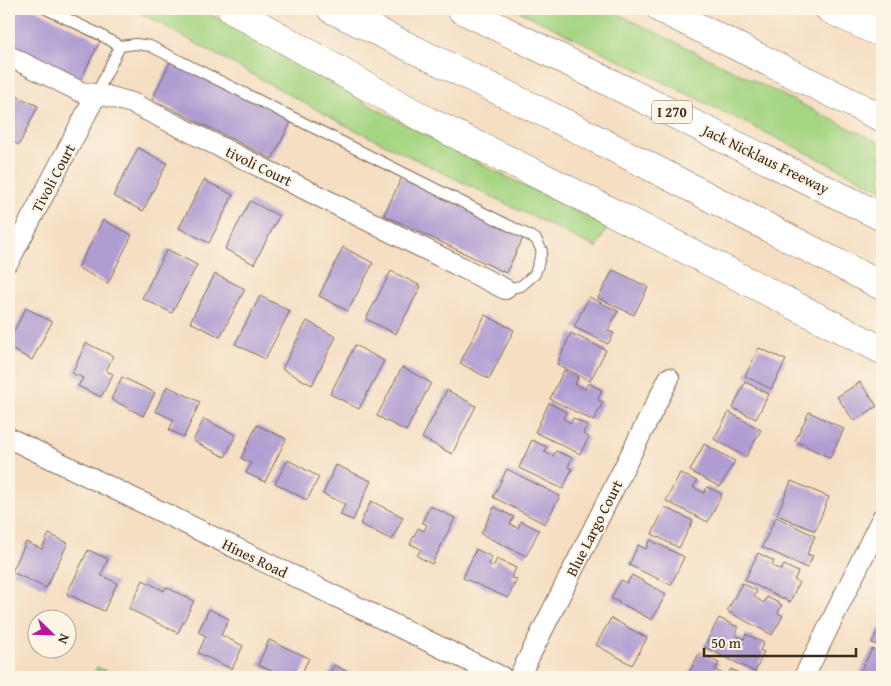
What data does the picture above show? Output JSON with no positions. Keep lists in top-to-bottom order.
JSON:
{
  "streets": {
    "highway": ["I 270", "Jack Nicklaus Freeway"],
    "street": [
      "tivoli Court",
      "Tivoli Court",
      "Blue Largo Court",
      "Hines Road"
    ]
  },
  "crossings": [
    ["tivoli Court", "Tivoli Court"]
  ],
  "scale_bar": "50 m",
  "north": "bottom right"
}
